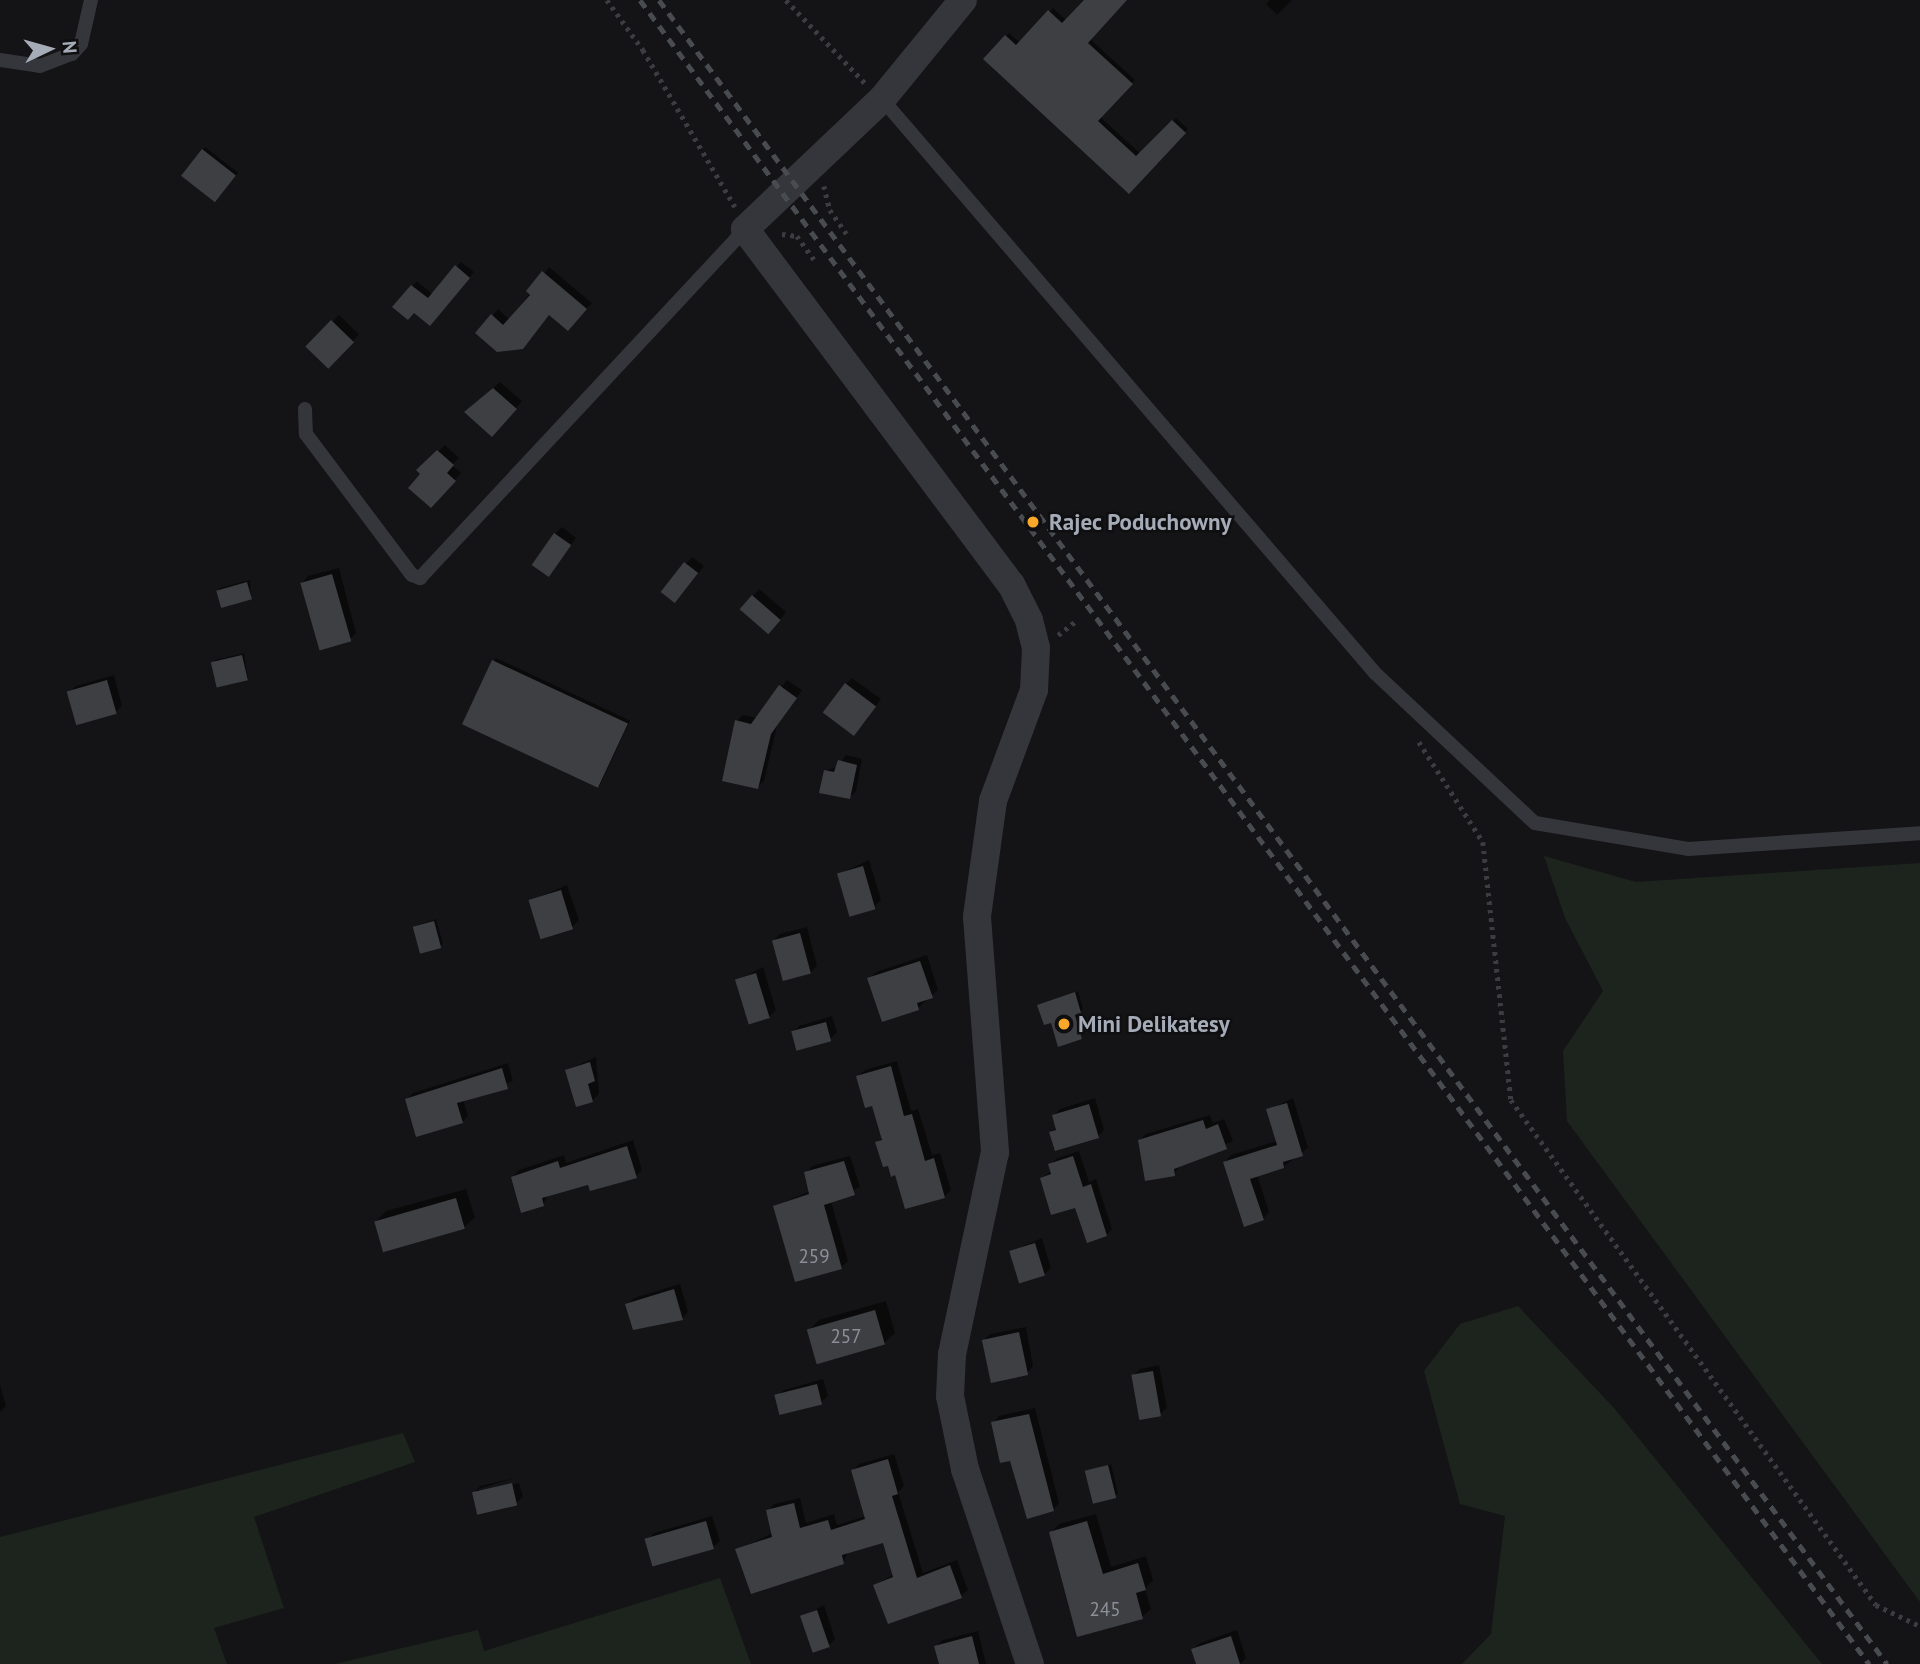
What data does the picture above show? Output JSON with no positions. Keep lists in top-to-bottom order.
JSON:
{
  "places": ["Rajec Poduchowny", "Mini Delikatesy"],
  "house_numbers": ["259", "257", "245"],
  "north": "right"
}
